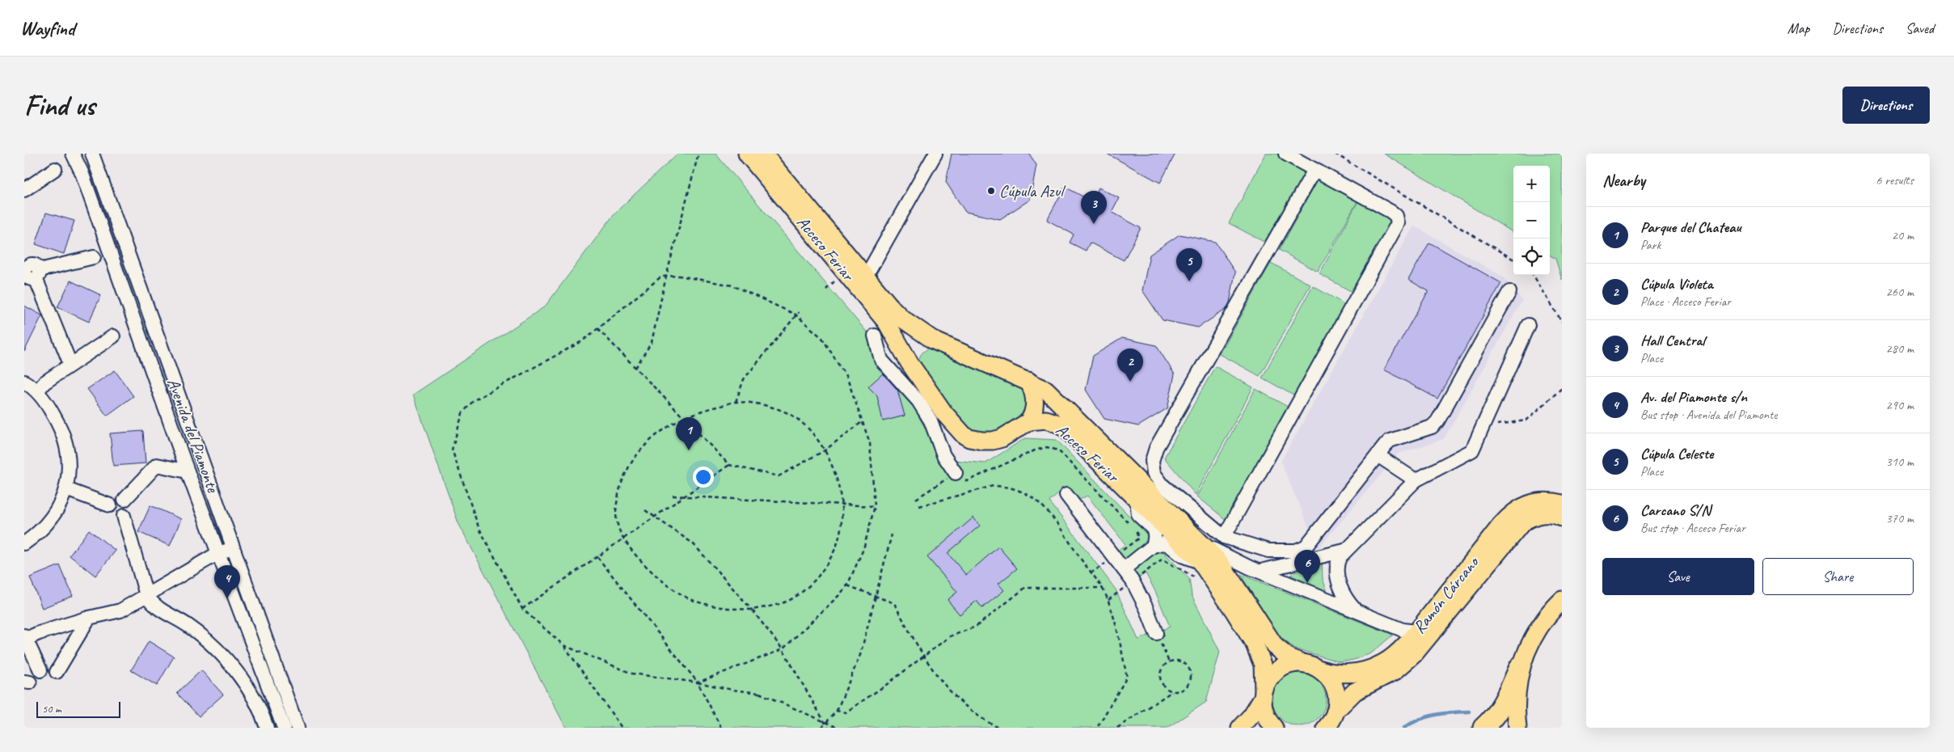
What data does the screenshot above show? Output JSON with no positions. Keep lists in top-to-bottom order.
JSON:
{
  "streets": {
    "main road": ["Acceso Feriar", "Ramón Cárcano"],
    "street": ["Avenida del Piamonte"]
  },
  "crossings": [
    ["Acceso Feriar", "Ramón Cárcano"]
  ],
  "places": ["Cúpula Azul"],
  "scale_bar": "50 m",
  "page": {
    "header": "Wayfind",
    "nav": ["Map", "Directions", "Saved"],
    "buttons": [
      "Directions",
      ["Save", "Share"]
    ],
    "title": "Find us",
    "heading": ["Nearby", "6 results"],
    "map_buttons": ["+", "−"],
    "pins": [
      "3",
      "5",
      "2",
      "1",
      "6",
      "4"
    ],
    "list": [
      {
        "mark": "1",
        "name": "Parque del Chateau",
        "note": "Park",
        "value": "20 m"
      },
      {
        "mark": "2",
        "name": "Cúpula Violeta",
        "note": "Place · Acceso Feriar",
        "value": "260 m"
      },
      {
        "mark": "3",
        "name": "Hall Central",
        "note": "Place",
        "value": "280 m"
      },
      {
        "mark": "4",
        "name": "Av. del Piamonte s/n",
        "note": "Bus stop · Avenida del Piamonte",
        "value": "290 m"
      },
      {
        "mark": "5",
        "name": "Cúpula Celeste",
        "note": "Place",
        "value": "310 m"
      },
      {
        "mark": "6",
        "name": "Carcano S/N",
        "note": "Bus stop · Acceso Feriar",
        "value": "370 m"
      }
    ],
    "scale": "50 m"
  }
}
